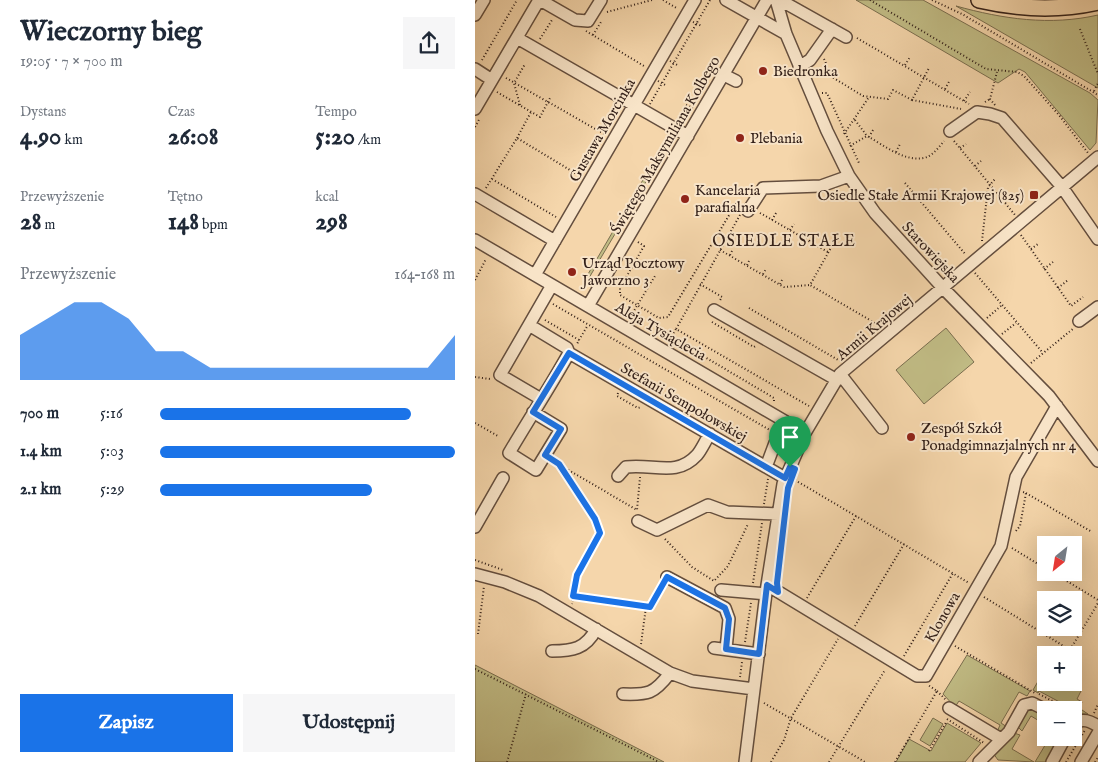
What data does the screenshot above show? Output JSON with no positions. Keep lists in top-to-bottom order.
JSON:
{
  "streets": {
    "street": [
      "Gustawa Morcinka",
      "Świętego Maksymiliana Kolbego",
      "Starowiejska",
      "Armii Krajowej",
      "Aleja Tysiąclecia",
      "Stefanii Sempołowskiej",
      "Klonowa"
    ]
  },
  "crossings": [
    ["Gustawa Morcinka", "Aleja Tysiąclecia"],
    ["Świętego Maksymiliana Kolbego", "Starowiejska"],
    ["Świętego Maksymiliana Kolbego", "Aleja Tysiąclecia"],
    ["Starowiejska", "Armii Krajowej"],
    ["Starowiejska", "Klonowa"],
    ["Armii Krajowej", "Aleja Tysiąclecia"],
    ["Armii Krajowej", "Stefanii Sempołowskiej"],
    ["Armii Krajowej", "Klonowa"]
  ],
  "districts": ["OSIEDLE STAŁE"],
  "places": {
    "other": [
      "Biedronka",
      "Plebania",
      "Kancelaria parafialna",
      "Urząd Pocztowy Jaworzno 3",
      "Zespół Szkół Ponadgimnazjalnych nr 4"
    ],
    "transit": ["Osiedle Stałe Armii Krajowej (825)"]
  },
  "north": "bottom left",
  "page": {
    "heading": ["Wieczorny bieg", "19:05 · 7 × 700 m"],
    "stats": [
      ["Dystans", "4.90 km"],
      ["Czas", "26:08"],
      ["Tempo", "5:20 /km"],
      ["Przewyższenie", "28 m"],
      ["Tętno", "148 bpm"],
      ["kcal", "298"]
    ],
    "chart": ["Przewyższenie", "164–168 m"],
    "list": [
      {
        "name": "700 m",
        "note": "5:16"
      },
      {
        "name": "1.4 km",
        "note": "5:03"
      },
      {
        "name": "2.1 km",
        "note": "5:29"
      }
    ],
    "map_buttons": ["+", "−"],
    "buttons": ["Zapisz", "Udostępnij"]
  }
}
